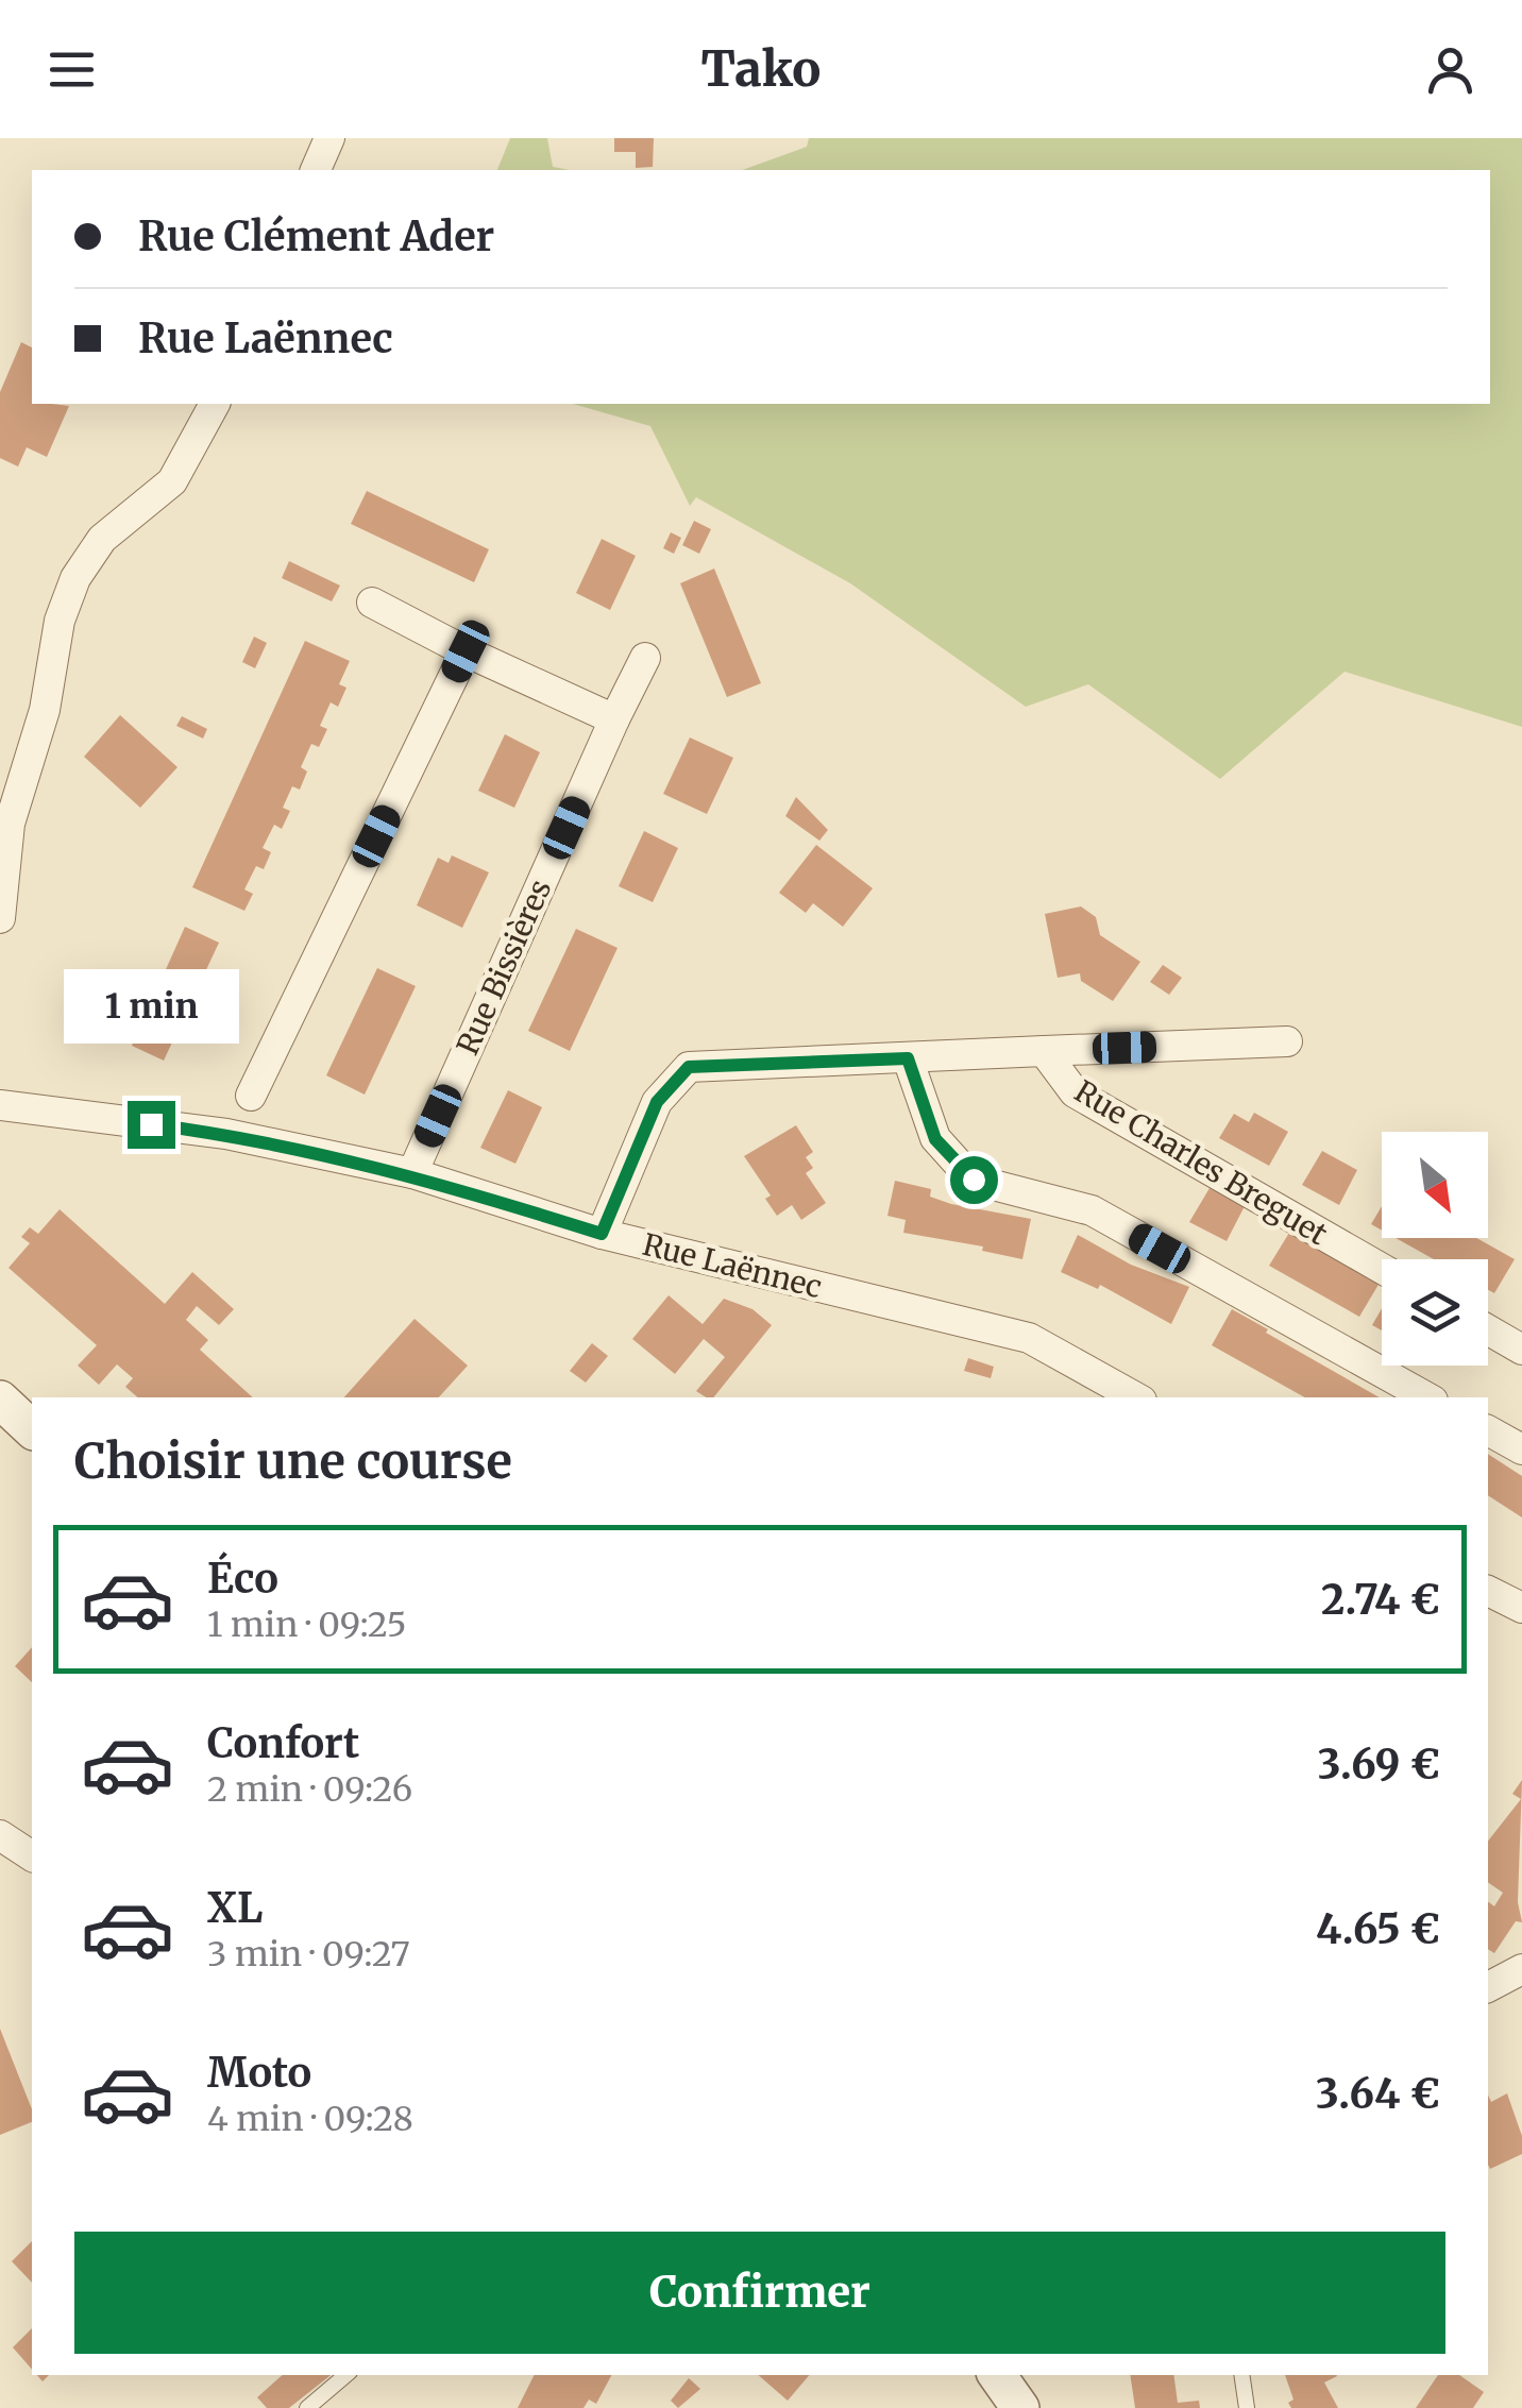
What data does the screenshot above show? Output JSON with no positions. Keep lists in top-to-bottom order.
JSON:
{
  "streets": {
    "street": ["Rue Bissières", "Rue Charles Breguet", "Rue Laënnec"]
  },
  "crossings": [
    ["Rue Bissières", "Rue Laënnec"]
  ],
  "north": "bottom right",
  "page": {
    "header": "Tako",
    "banner": ["Rue Clément Ader", "Rue Laënnec"],
    "bubble": "1 min",
    "heading": "Choisir une course",
    "list": [
      {
        "name": "Éco",
        "note": "1 min · 09:25",
        "value": "2.74 €"
      },
      {
        "name": "Confort",
        "note": "2 min · 09:26",
        "value": "3.69 €"
      },
      {
        "name": "XL",
        "note": "3 min · 09:27",
        "value": "4.65 €"
      },
      {
        "name": "Moto",
        "note": "4 min · 09:28",
        "value": "3.64 €"
      }
    ],
    "buttons": "Confirmer"
  }
}
